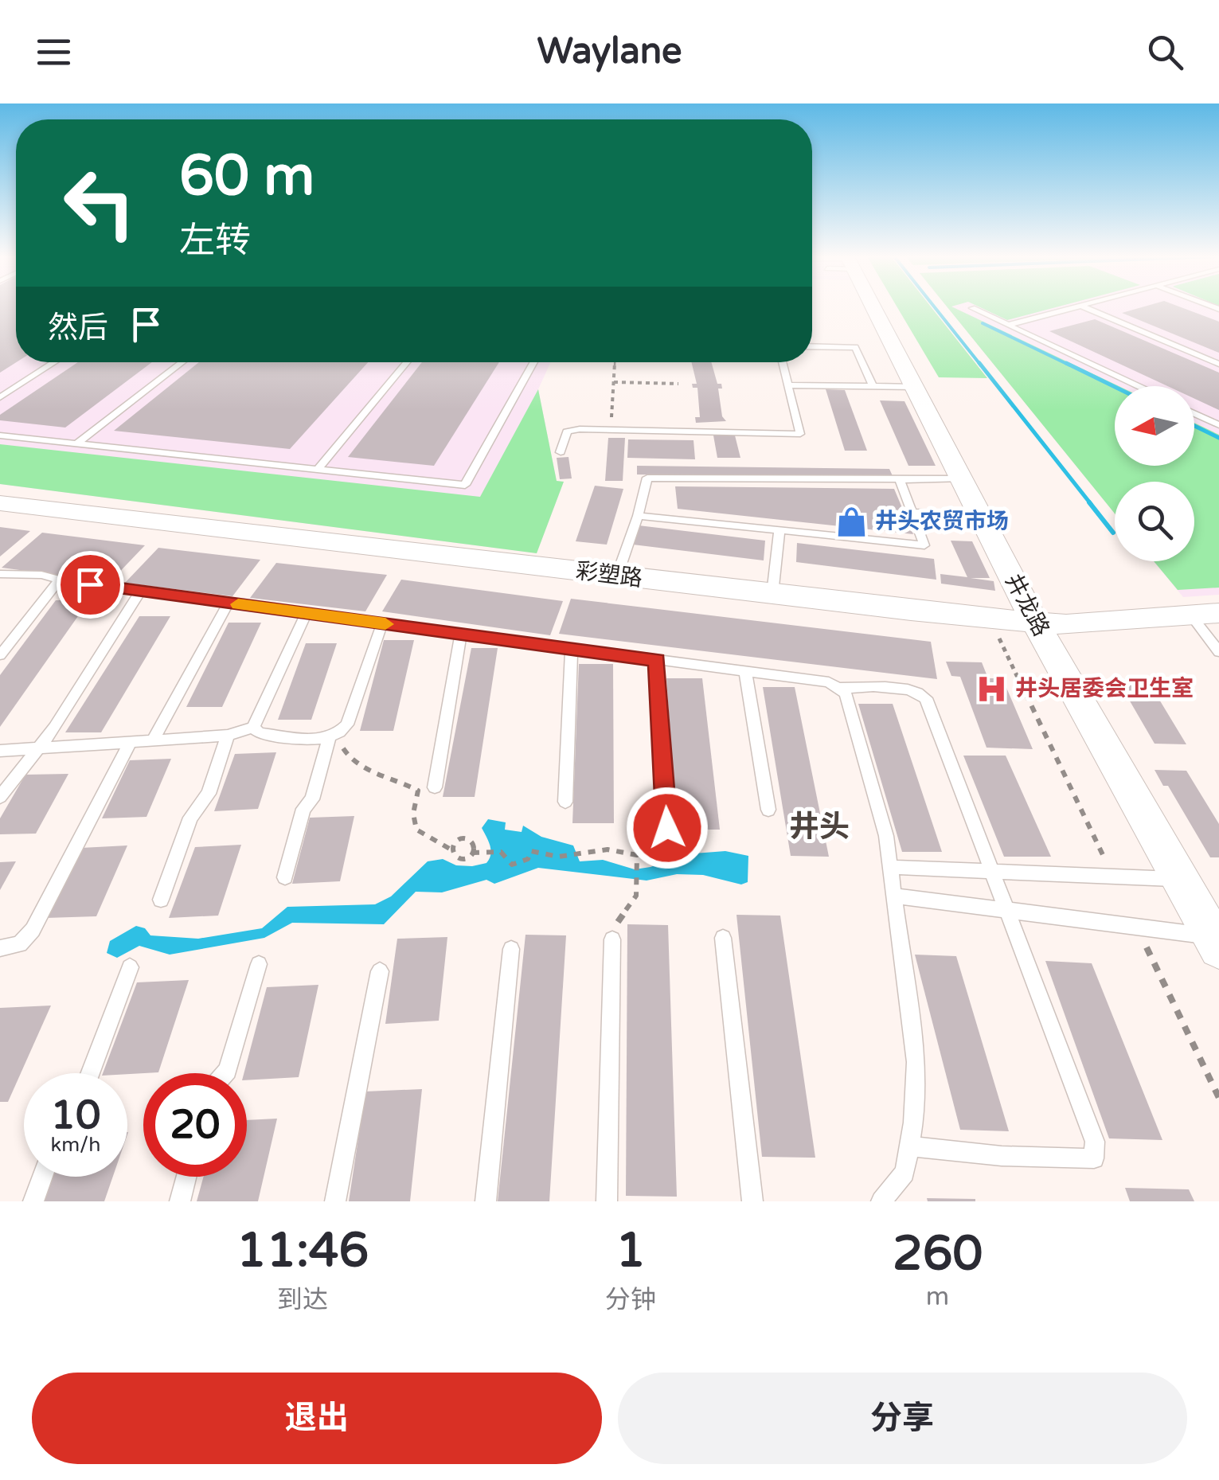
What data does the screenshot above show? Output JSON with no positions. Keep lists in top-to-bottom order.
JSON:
{
  "streets": {
    "street": ["彩塑路", "井龙路"]
  },
  "crossings": [
    ["彩塑路", "井龙路"]
  ],
  "districts": ["井头"],
  "places": {
    "shop": ["井头农贸市场"],
    "hospital": ["井头居委会卫生室"]
  },
  "north": "left",
  "page": {
    "header": "Waylane",
    "turn": ["60 m", "左转"],
    "then": "然后",
    "speed": "10 km/h",
    "limit": "20",
    "eta": [
      "11:46",
      "到达",
      "1",
      "分钟",
      "260",
      "m"
    ],
    "buttons": ["退出", "分享"]
  }
}
